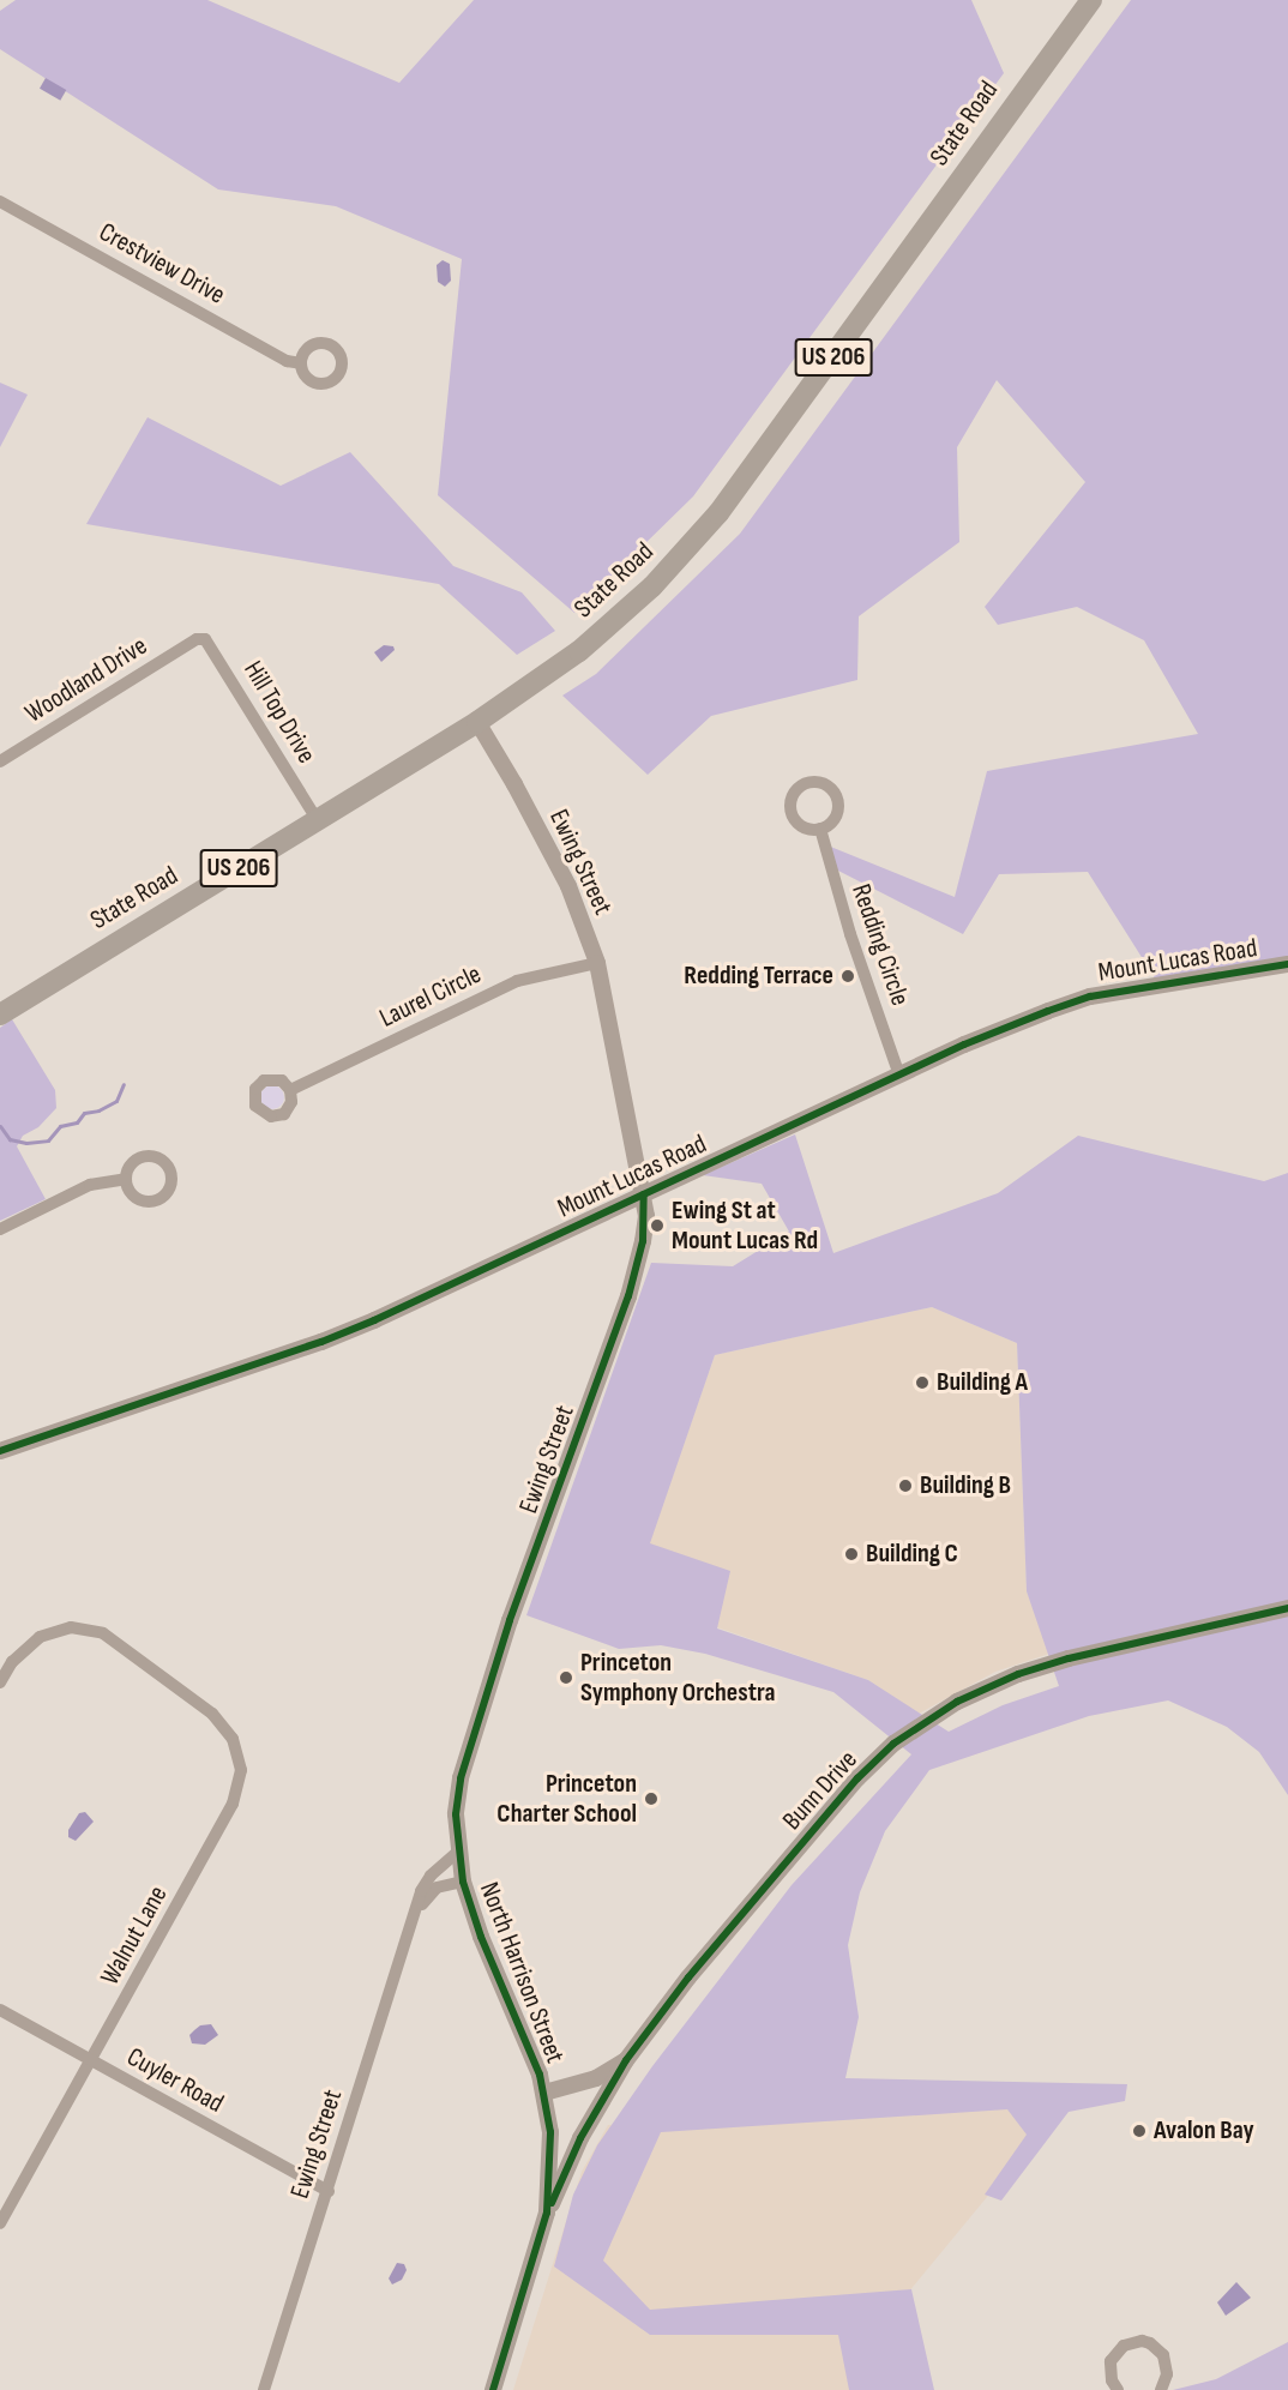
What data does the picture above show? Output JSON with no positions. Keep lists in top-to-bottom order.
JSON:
{
  "streets": {
    "highway": ["State Road", "US 206"],
    "street": [
      "Crestview Drive",
      "Woodland Drive",
      "Hill Top Drive",
      "Ewing Street",
      "Redding Circle",
      "Mount Lucas Road",
      "Laurel Circle",
      "Bunn Drive",
      "Walnut Lane",
      "North Harrison Street",
      "Cuyler Road"
    ]
  },
  "crossings": [
    ["State Road", "Hill Top Drive"],
    ["State Road", "Ewing Street"],
    ["Woodland Drive", "Hill Top Drive"],
    ["Ewing Street", "Mount Lucas Road"],
    ["Ewing Street", "Laurel Circle"],
    ["Ewing Street", "North Harrison Street"],
    ["Ewing Street", "Cuyler Road"],
    ["Redding Circle", "Mount Lucas Road"],
    ["Bunn Drive", "North Harrison Street"],
    ["Walnut Lane", "Cuyler Road"]
  ],
  "places": [
    "Redding Terrace",
    "Ewing St at Mount Lucas Rd",
    "Building A",
    "Building B",
    "Building C",
    "Princeton Symphony Orchestra",
    "Princeton Charter School",
    "Avalon Bay"
  ]
}
